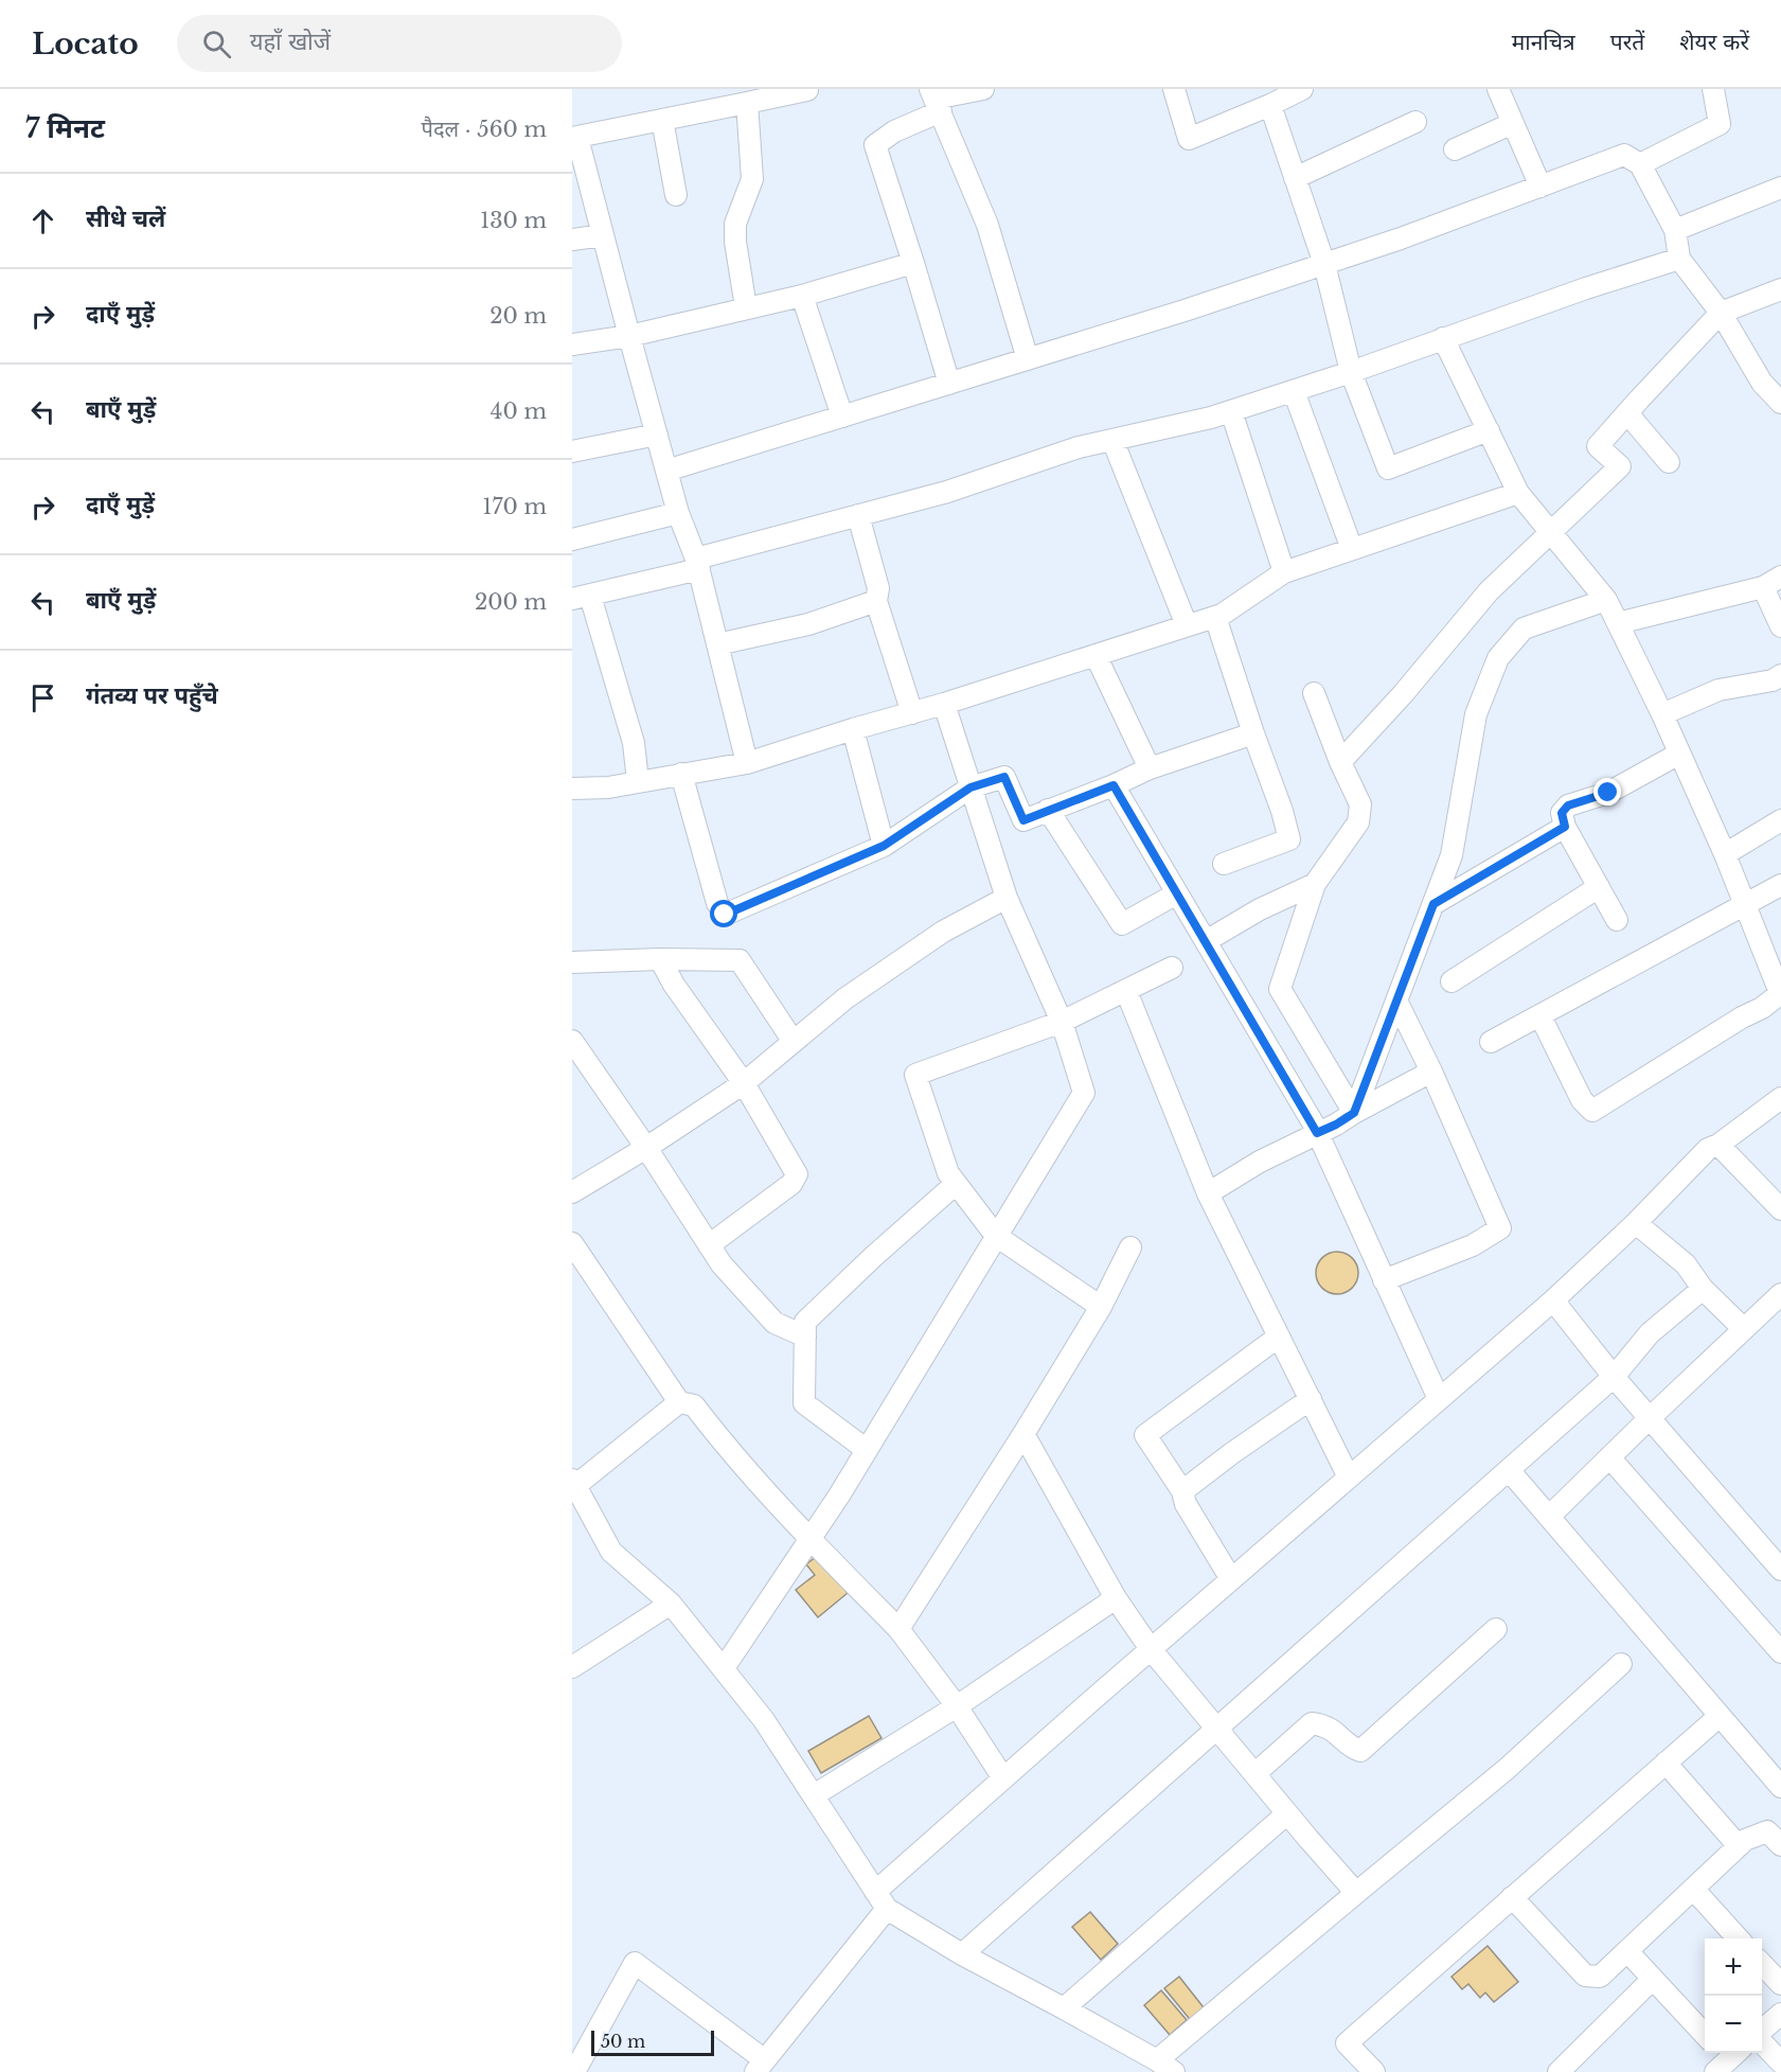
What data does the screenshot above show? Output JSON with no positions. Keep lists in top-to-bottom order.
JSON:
{
  "scale_bar": "50 m",
  "page": {
    "header": "Locato",
    "search": "यहाँ खोजें",
    "nav": ["मानचित्र", "परतें", "शेयर करें"],
    "heading": ["7 मिनट", "पैदल · 560 m"],
    "list": [
      ["सीधे चलें", "130 m"],
      ["दाएँ मुड़ें", "20 m"],
      ["बाएँ मुड़ें", "40 m"],
      ["दाएँ मुड़ें", "170 m"],
      ["बाएँ मुड़ें", "200 m"],
      "गंतव्य पर पहुँचे"
    ],
    "map_buttons": ["+", "−"],
    "scale": "50 m"
  }
}
